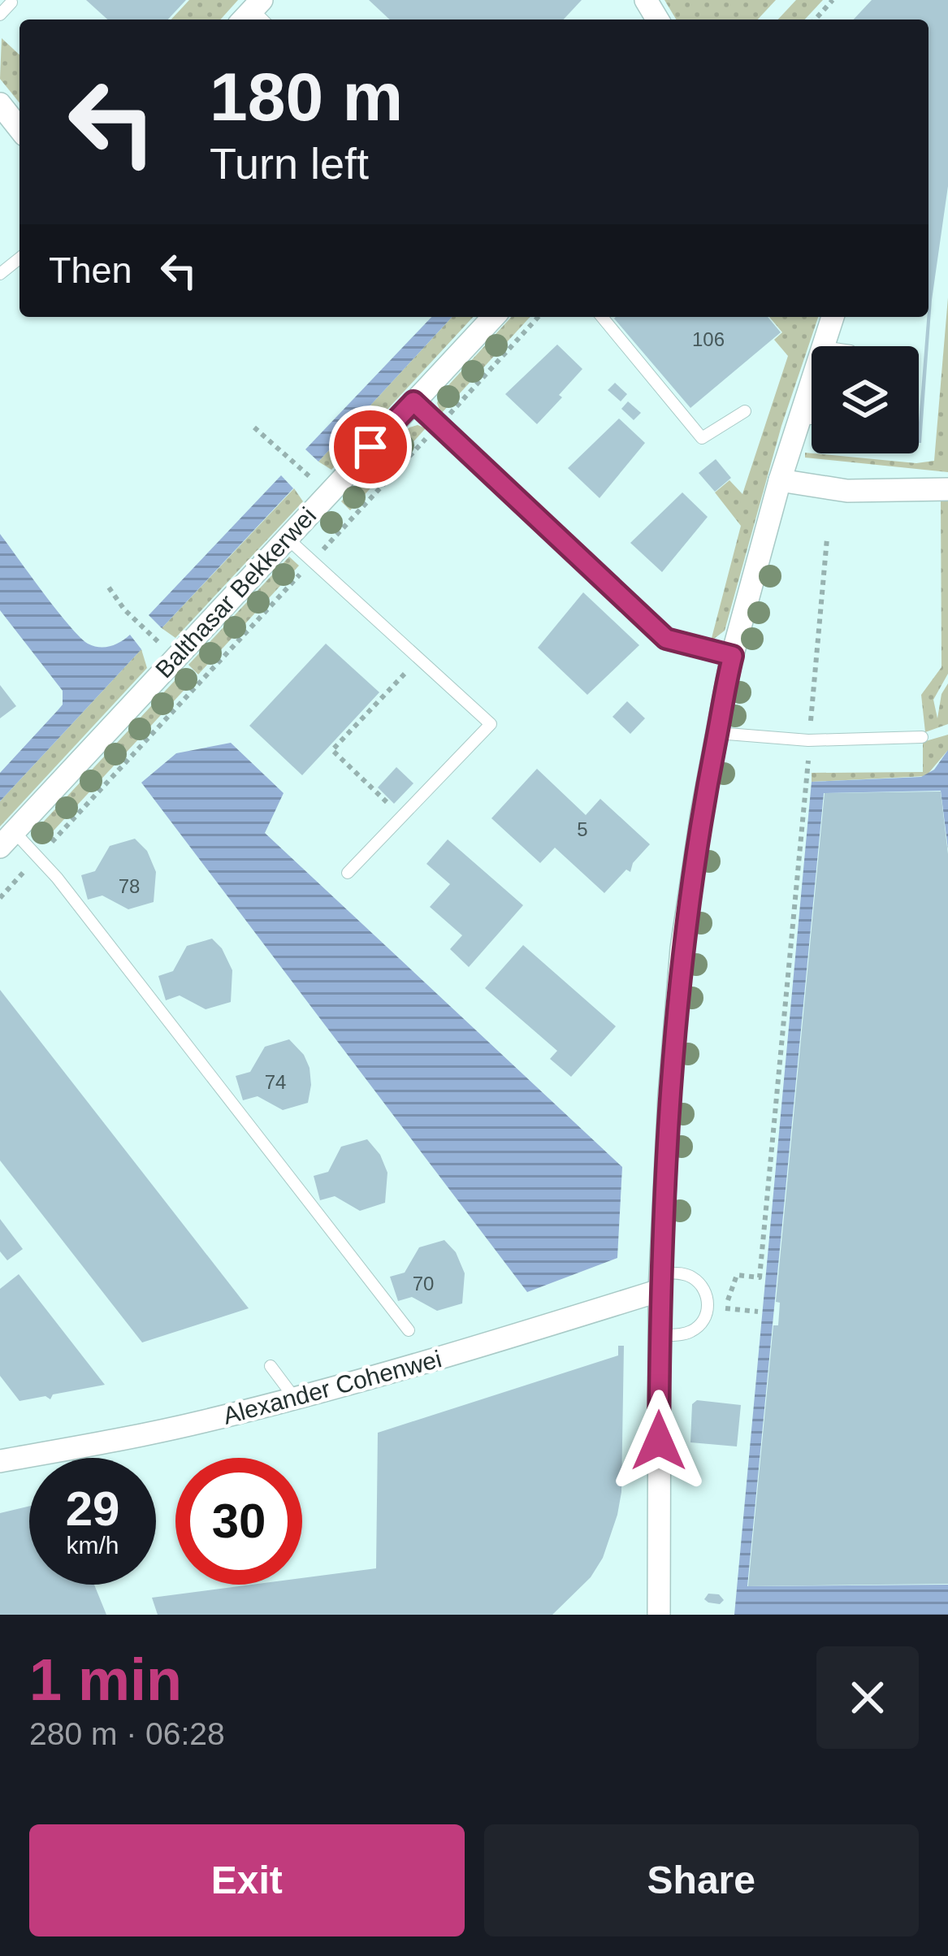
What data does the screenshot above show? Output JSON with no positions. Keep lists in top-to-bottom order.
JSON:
{
  "streets": {
    "street": ["Balthasar Bekkerwei", "Alexander Cohenwei"]
  },
  "house_numbers": [
    "106",
    "5",
    "78",
    "74",
    "70"
  ],
  "page": {
    "turn": ["180 m", "Turn left"],
    "then": "Then",
    "speed": "29 km/h",
    "limit": "30",
    "heading": ["1 min", "280 m · 06:28"],
    "buttons": ["Exit", "Share"]
  }
}
